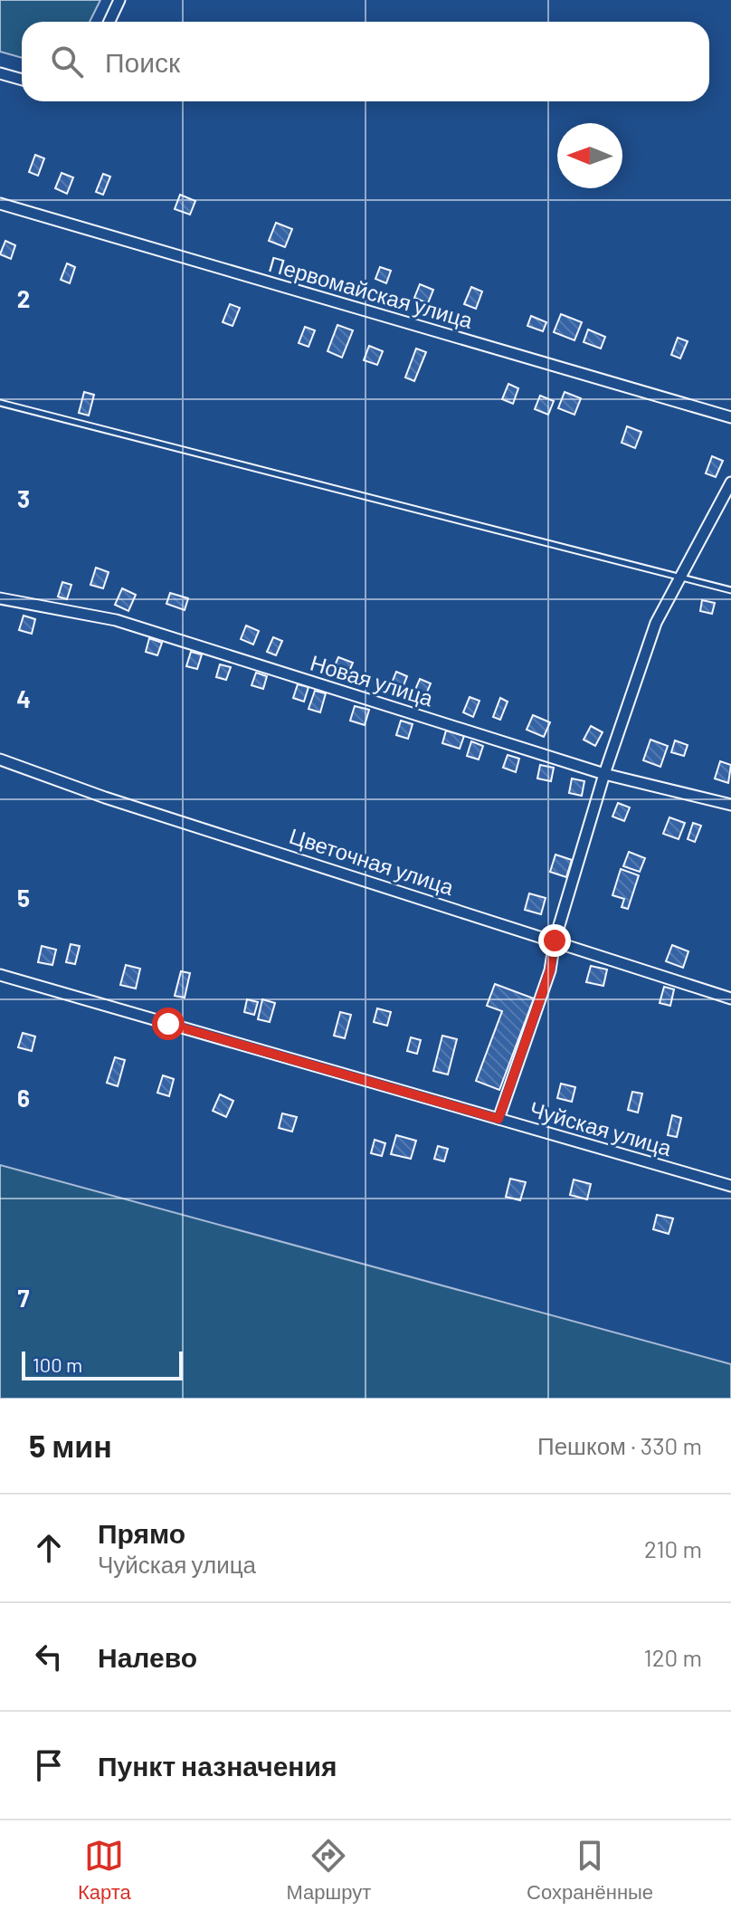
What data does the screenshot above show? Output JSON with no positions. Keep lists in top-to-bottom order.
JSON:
{
  "streets": {
    "street": [
      "Первомайская улица",
      "Новая улица",
      "Цветочная улица",
      "Чуйская улица"
    ]
  },
  "scale_bar": "100 m",
  "north": "left",
  "page": {
    "search": "Поиск",
    "scale": "100 m",
    "heading": ["5 мин", "Пешком · 330 m"],
    "list": [
      ["Прямо", "Чуйская улица", "210 m"],
      ["Налево", "120 m"],
      "Пункт назначения"
    ],
    "nav": ["Карта", "Маршрут", "Сохранённые"]
  },
  "grid": {
    "rows": [
      "2",
      "3",
      "4",
      "5",
      "6",
      "7"
    ]
  }
}
